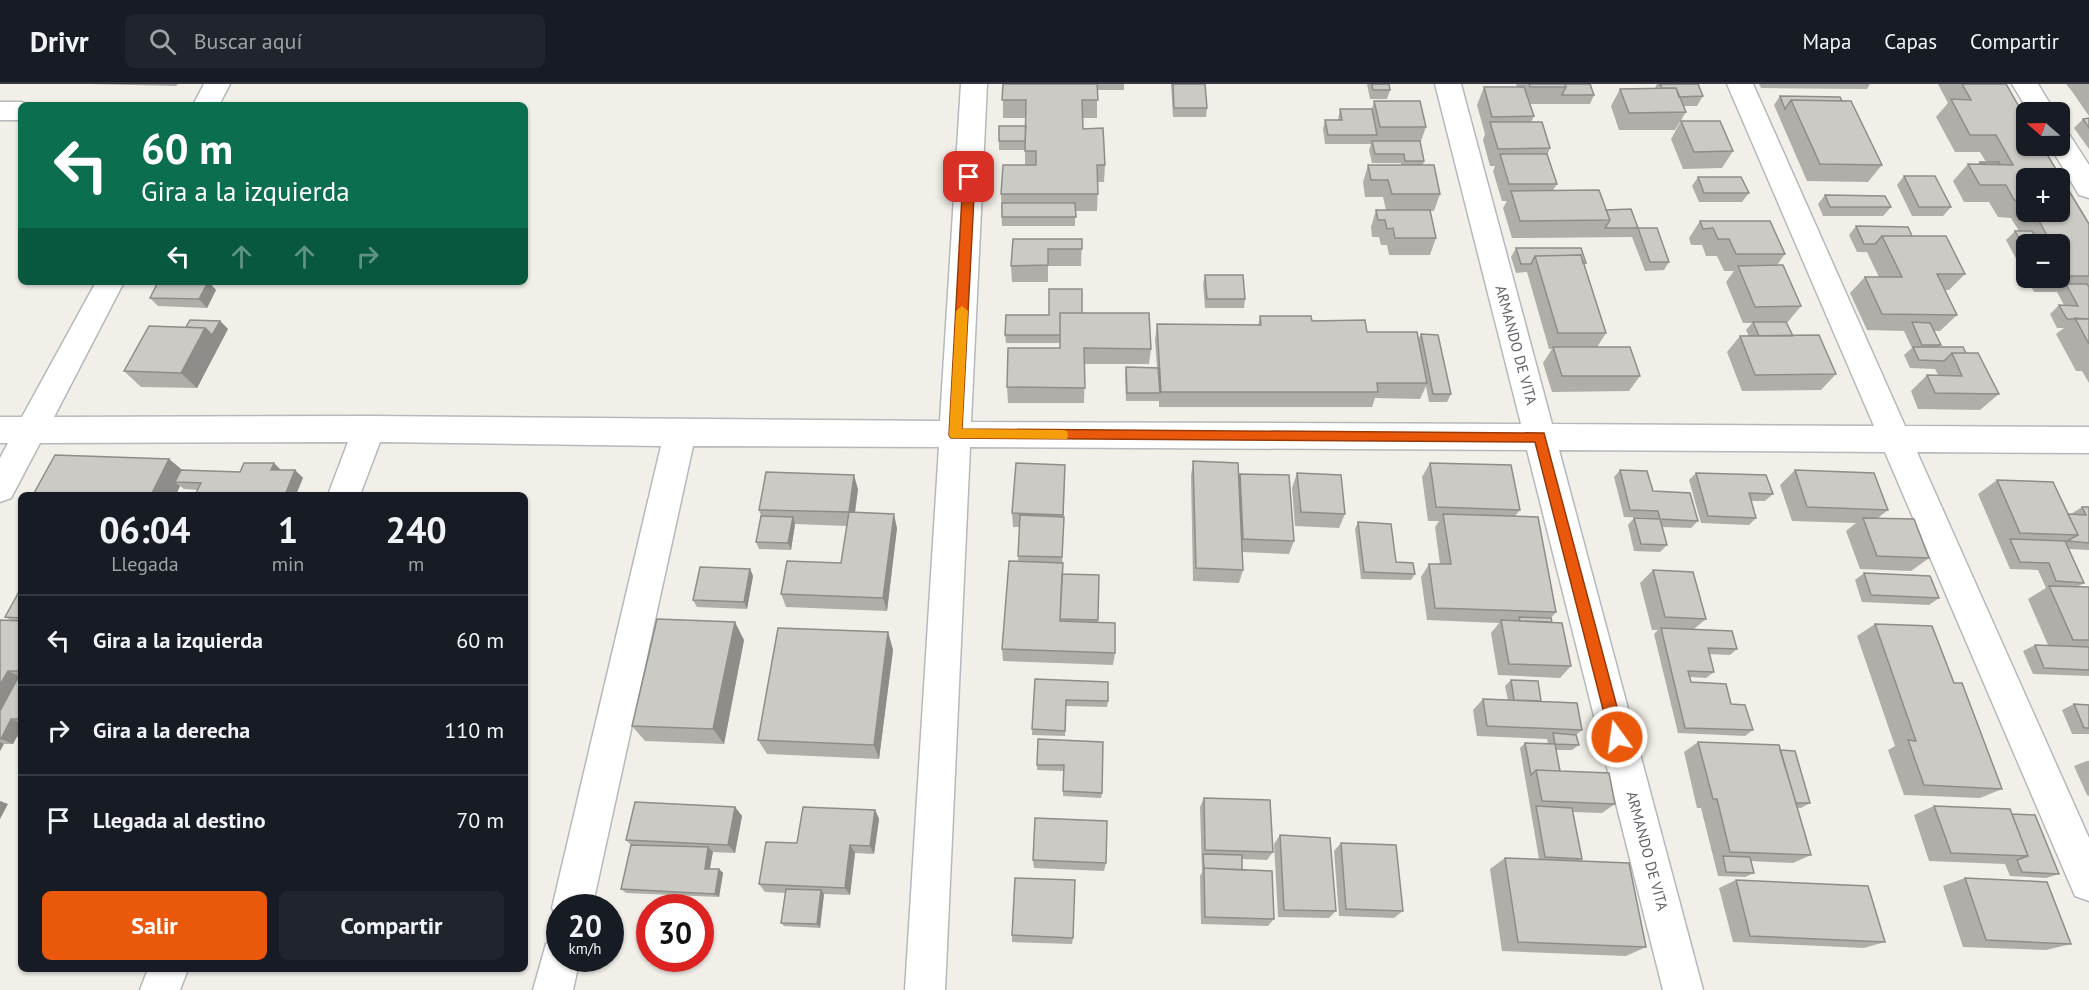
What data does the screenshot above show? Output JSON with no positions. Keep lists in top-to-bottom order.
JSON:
{
  "streets": {
    "street": ["ARMANDO DE VITA"]
  },
  "north": "left",
  "page": {
    "header": "Drivr",
    "search": "Buscar aquí",
    "nav": ["Mapa", "Capas", "Compartir"],
    "map_buttons": ["+", "−"],
    "turn": ["60 m", "Gira a la izquierda"],
    "eta": [
      "06:04",
      "Llegada",
      "1",
      "min",
      "240",
      "m"
    ],
    "list": [
      {
        "name": "Gira a la izquierda",
        "value": "60 m"
      },
      {
        "name": "Gira a la derecha",
        "value": "110 m"
      },
      {
        "name": "Llegada al destino",
        "value": "70 m"
      }
    ],
    "buttons": ["Salir", "Compartir"],
    "speed": "20 km/h",
    "limit": "30"
  }
}
